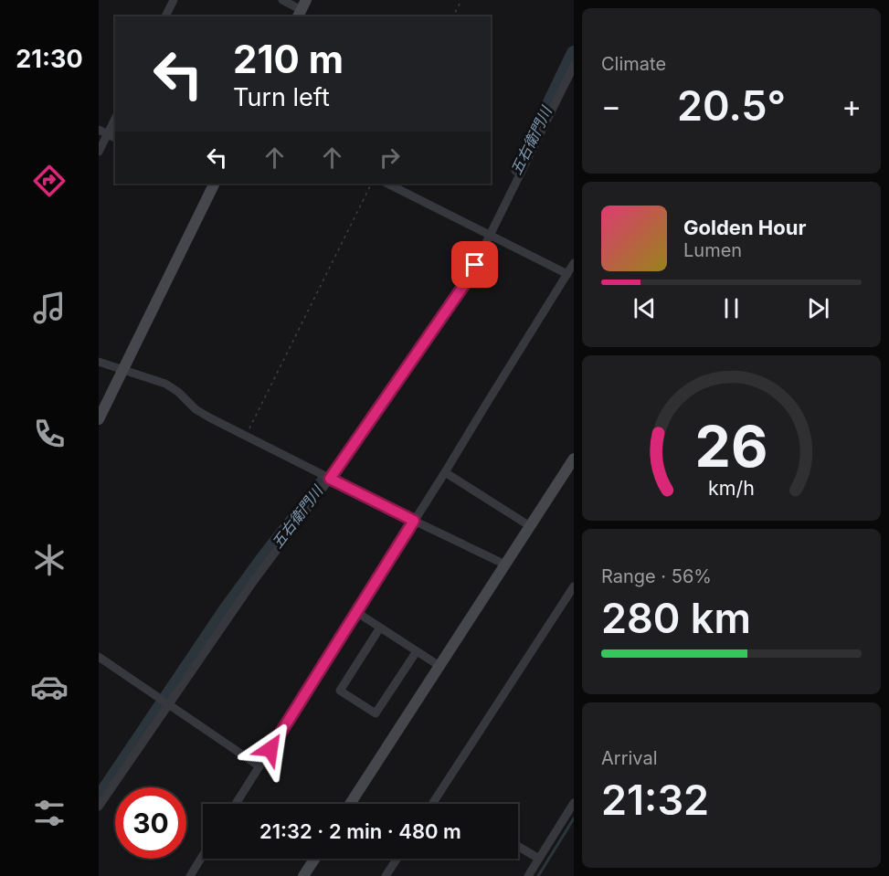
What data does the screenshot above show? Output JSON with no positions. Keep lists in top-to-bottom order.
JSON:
{
  "water": ["五右衛門川"],
  "page": {
    "tabs": "21:30",
    "tile": [
      "Climate",
      ["Range · 56%", "280 km"],
      ["Arrival", "21:32"]
    ],
    "turn": ["210 m", "Turn left"],
    "heat": ["−", "20.5°", "+"],
    "song": ["Golden Hour", "Lumen"],
    "limit": "30",
    "trip": "21:32 · 2 min · 480 m",
    "gauge": ["26", "km/h"]
  }
}
